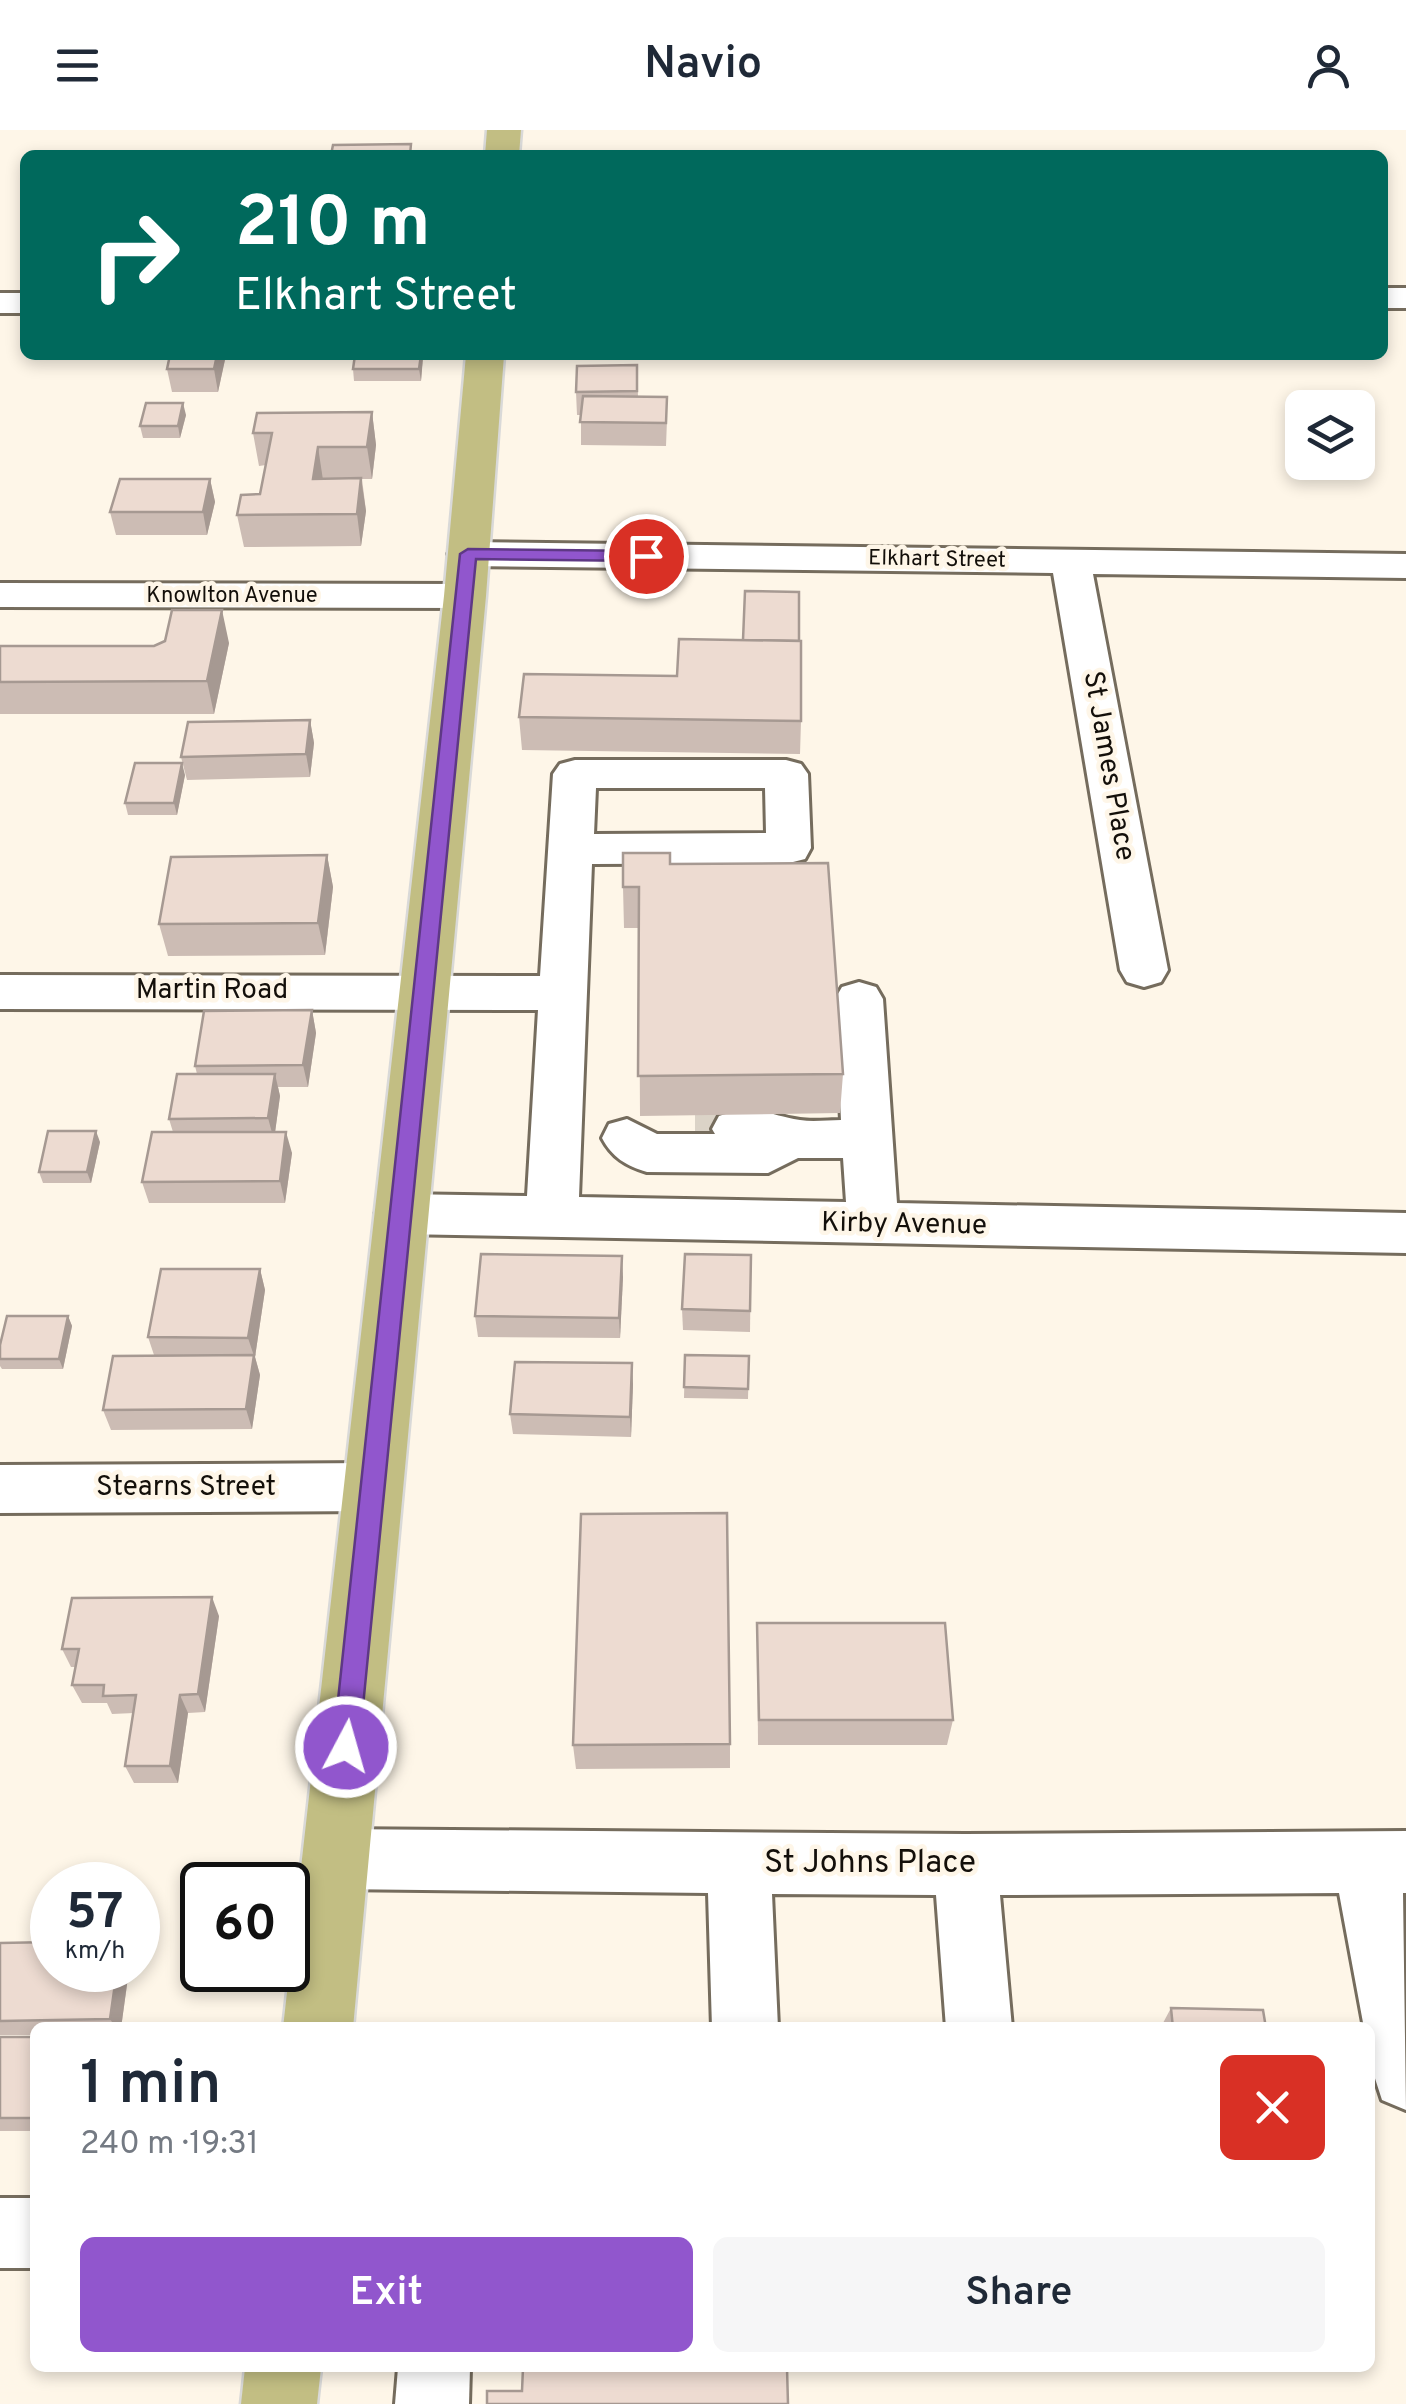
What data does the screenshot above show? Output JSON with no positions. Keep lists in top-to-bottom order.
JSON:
{
  "streets": {
    "street": [
      "Elkhart Street",
      "Knowlton Avenue",
      "St James Place",
      "Martin Road",
      "Kirby Avenue",
      "Stearns Street",
      "St Johns Place"
    ]
  },
  "crossings": [
    ["Elkhart Street", "Knowlton Avenue"],
    ["Elkhart Street", "St James Place"]
  ],
  "page": {
    "header": "Navio",
    "turn": ["210 m", "Elkhart Street"],
    "speed": "57 km/h",
    "limit": "60",
    "heading": ["1 min", "240 m · 19:31"],
    "buttons": ["Exit", "Share"]
  }
}
